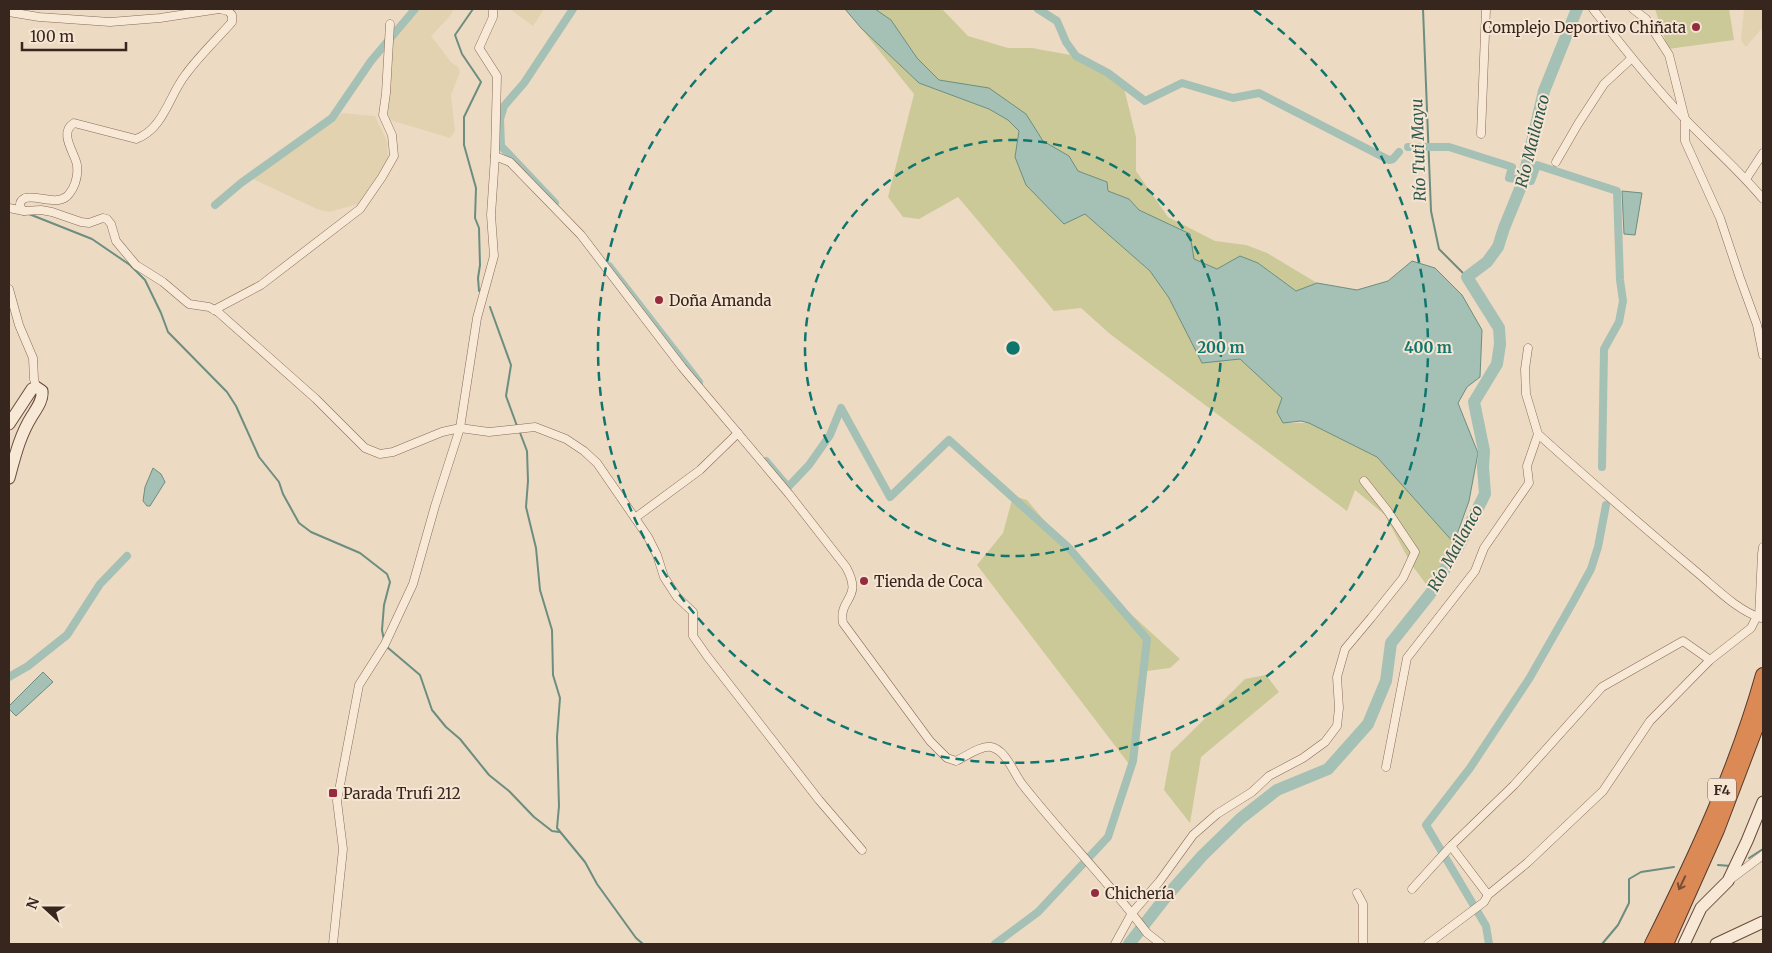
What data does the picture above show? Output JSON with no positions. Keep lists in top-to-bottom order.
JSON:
{
  "streets": {
    "highway": ["F4"]
  },
  "water": ["Río Mailanco", "Río Tuti Mayu"],
  "places": {
    "other": [
      "Complejo Deportivo Chiñata",
      "Doña Amanda",
      "Tienda de Coca",
      "Chichería"
    ],
    "transit": ["Parada Trufi 212"]
  },
  "scale_bar": "100 m",
  "north": "left",
  "rings": ["200 m", "400 m"]
}
